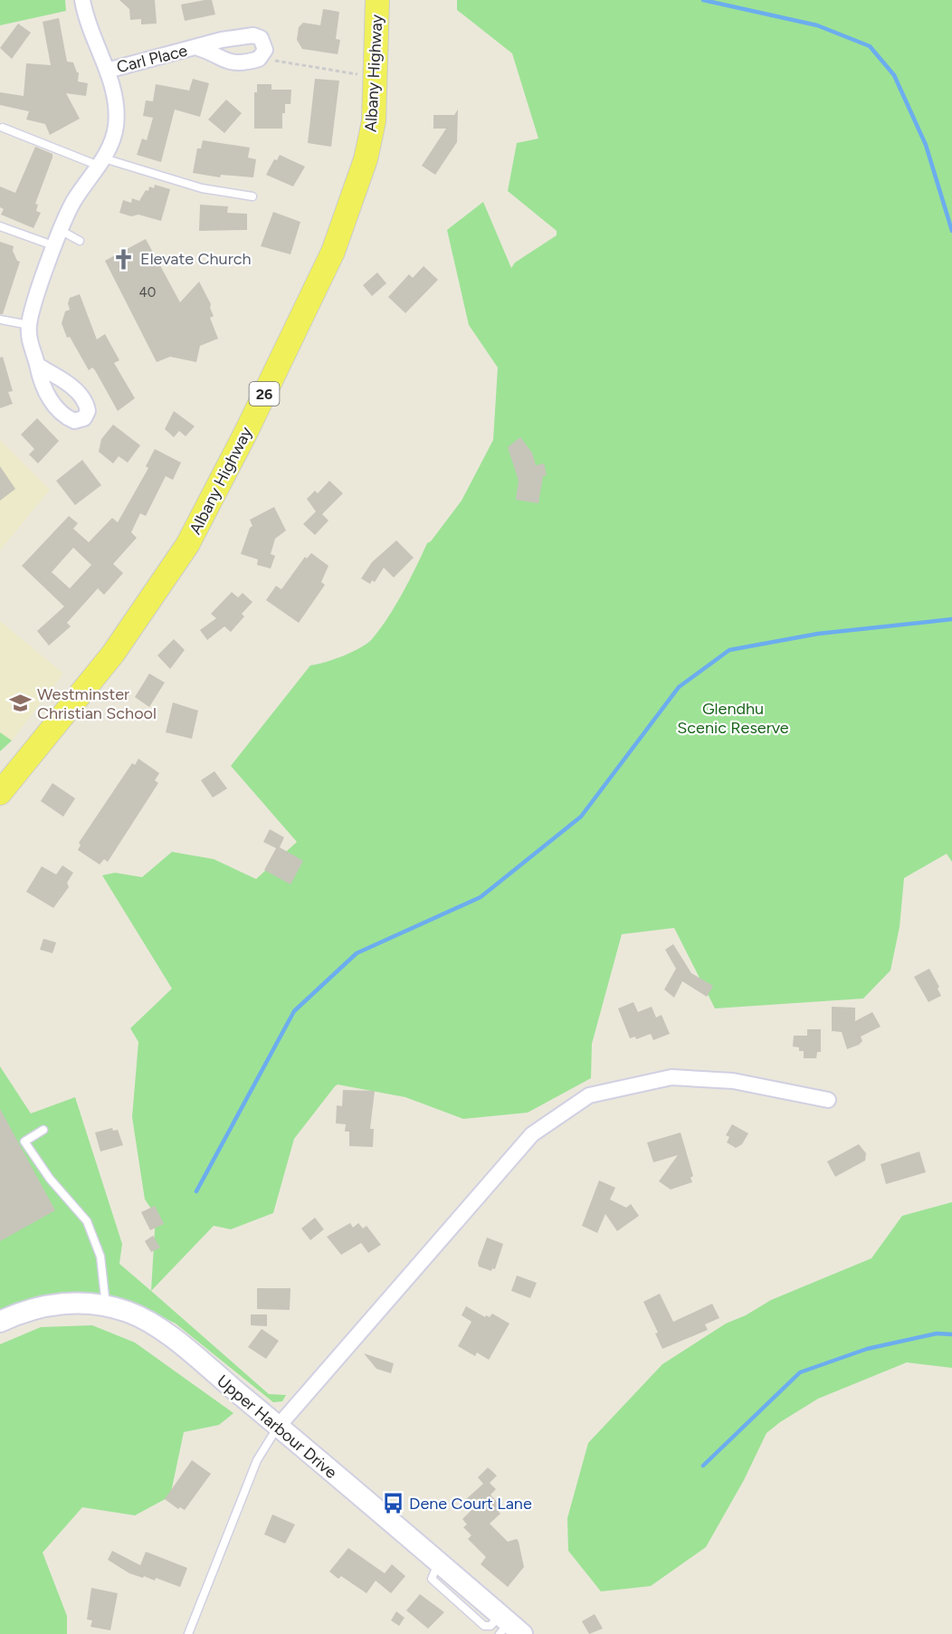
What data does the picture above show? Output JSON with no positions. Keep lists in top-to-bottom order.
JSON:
{
  "streets": {
    "main road": ["Albany Highway", "26", "Upper Harbour Drive"],
    "street": ["Carl Place"]
  },
  "parks": ["Glendhu Scenic Reserve"],
  "places": {
    "church": ["Elevate Church"],
    "school or university": ["Westminster Christian School"],
    "bus stop": ["Dene Court Lane"]
  },
  "house_numbers": ["40"]
}
